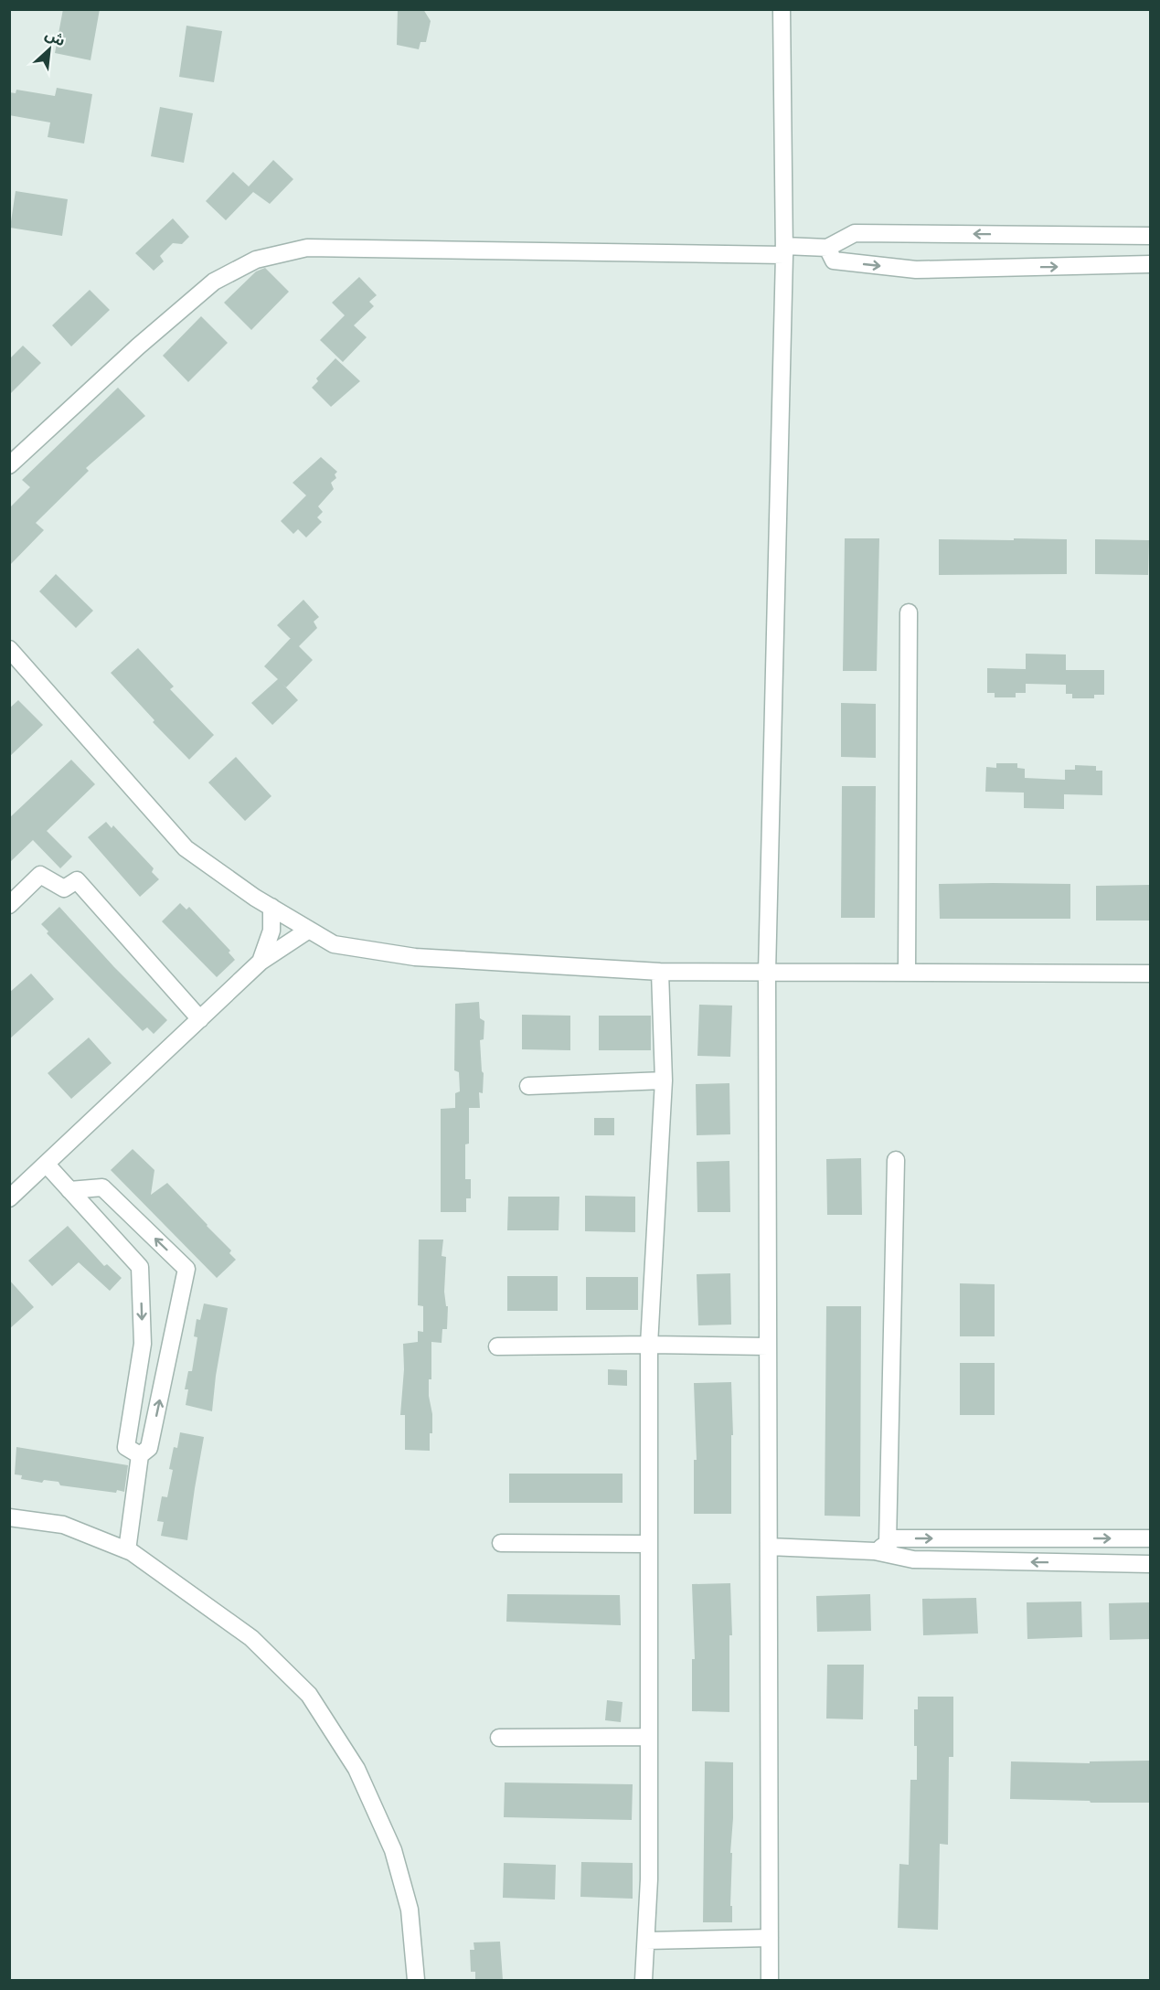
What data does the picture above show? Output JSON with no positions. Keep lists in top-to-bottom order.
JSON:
{
  "north": "top right"
}
